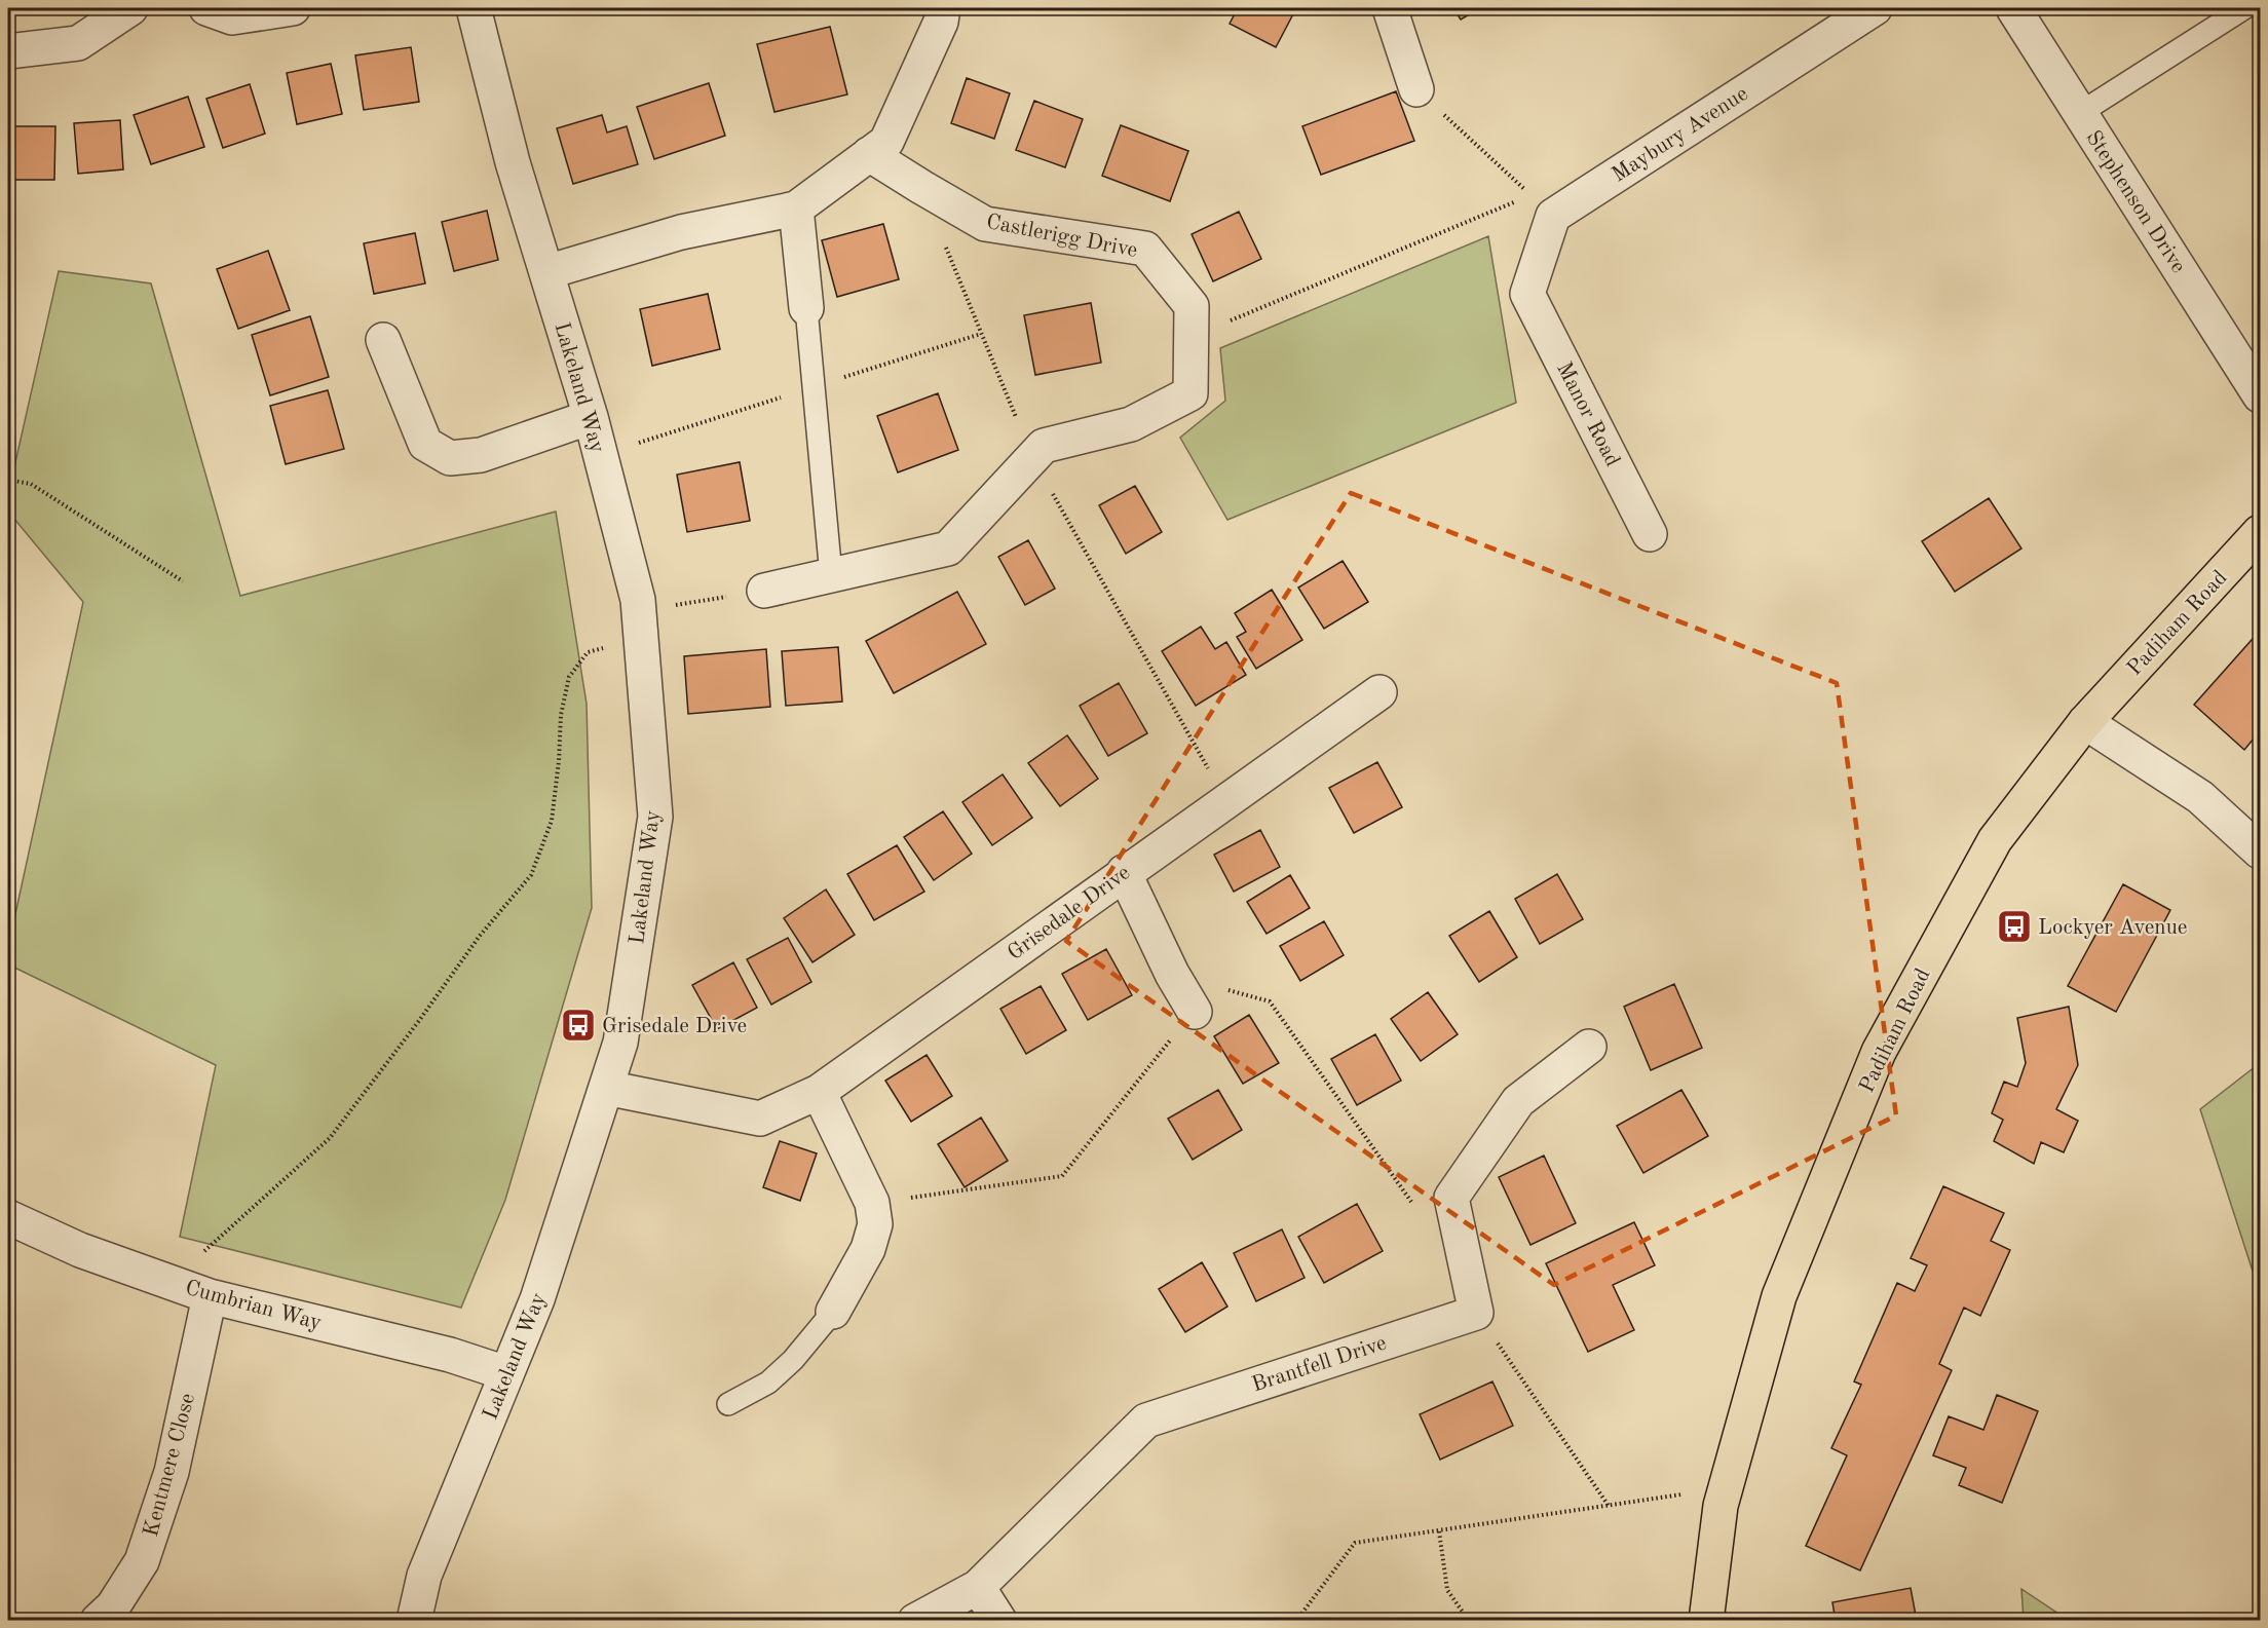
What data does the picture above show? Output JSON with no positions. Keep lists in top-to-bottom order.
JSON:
{
  "streets": {
    "main road": ["Padiham Road"],
    "street": [
      "Maybury Avenue",
      "Stephenson Drive",
      "Castlerigg Drive",
      "Lakeland Way",
      "Manor Road",
      "Grisedale Drive",
      "Cumbrian Way",
      "Brantfell Drive",
      "Kentmere Close"
    ]
  },
  "crossings": [
    ["Maybury Avenue", "Manor Road"],
    ["Lakeland Way", "Grisedale Drive"],
    ["Lakeland Way", "Cumbrian Way"],
    ["Cumbrian Way", "Kentmere Close"]
  ],
  "places": {
    "bus stop": ["Lockyer Avenue", "Grisedale Drive"]
  }
}
